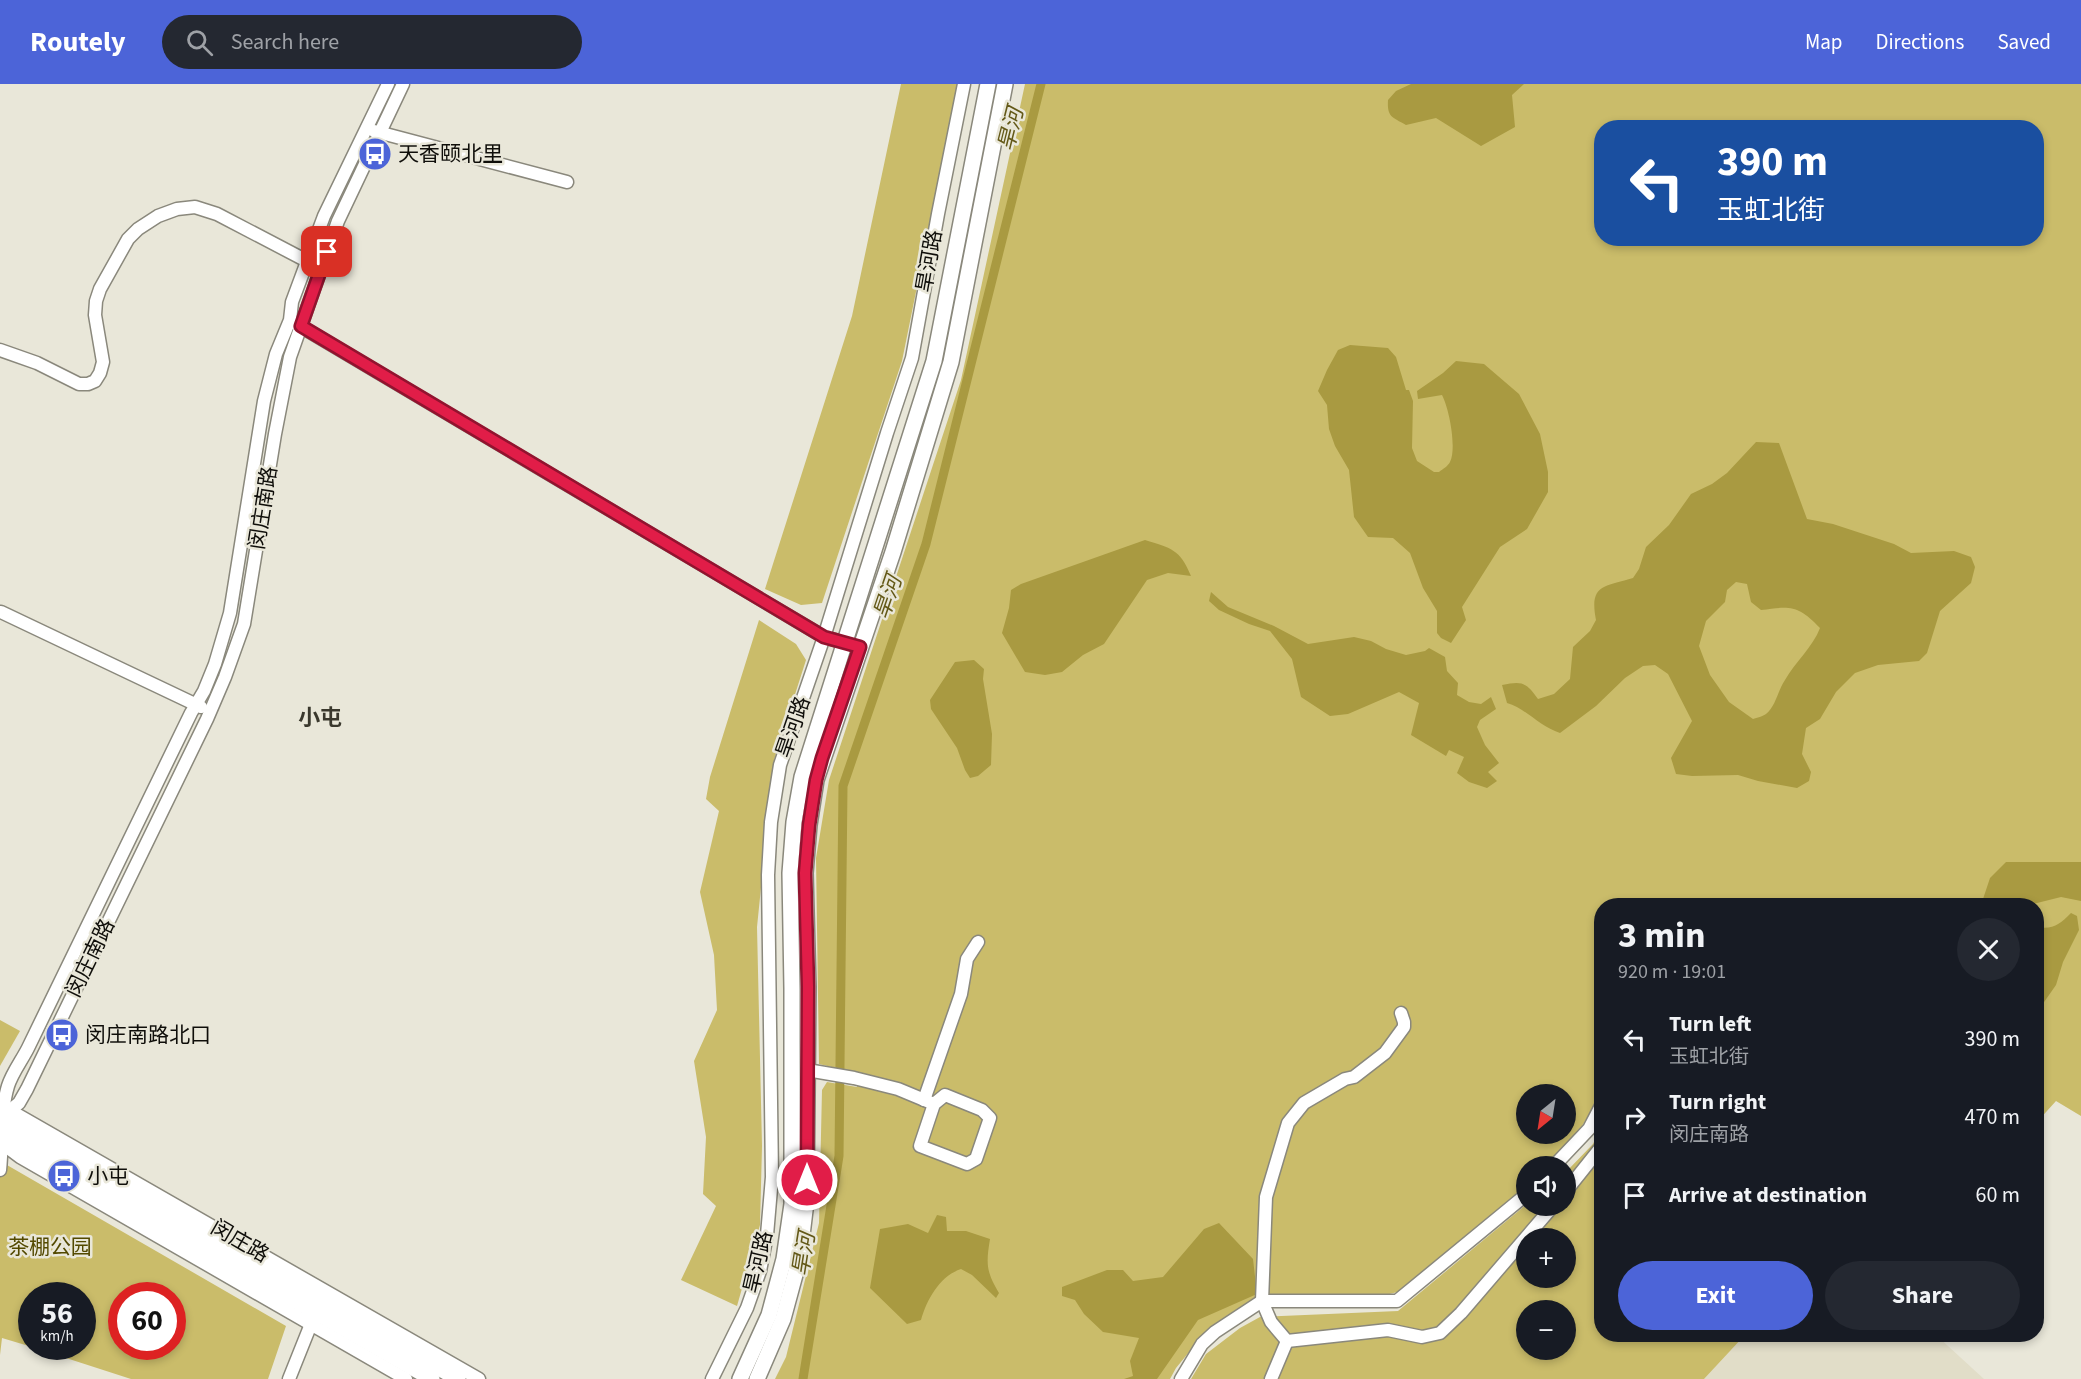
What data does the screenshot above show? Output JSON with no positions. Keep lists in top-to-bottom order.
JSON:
{
  "streets": {
    "main road": ["旱河路", "闵庄路"],
    "street": ["闵庄南路"]
  },
  "crossings": [
    ["闵庄南路", "闵庄路"]
  ],
  "districts": ["小屯"],
  "water": ["旱河"],
  "parks": ["茶棚公园"],
  "places": {
    "bus stop": ["天香颐北里", "闵庄南路北口", "小屯"]
  },
  "north": "bottom left",
  "page": {
    "header": "Routely",
    "search": "Search here",
    "nav": ["Map", "Directions", "Saved"],
    "turn": ["390 m", "玉虹北街"],
    "heading": ["3 min", "920 m · 19:01"],
    "list": [
      {
        "name": "Turn left",
        "note": "玉虹北街",
        "value": "390 m"
      },
      {
        "name": "Turn right",
        "note": "闵庄南路",
        "value": "470 m"
      },
      {
        "name": "Arrive at destination",
        "value": "60 m"
      }
    ],
    "map_buttons": ["+", "−"],
    "buttons": ["Exit", "Share"],
    "speed": "56 km/h",
    "limit": "60"
  }
}
